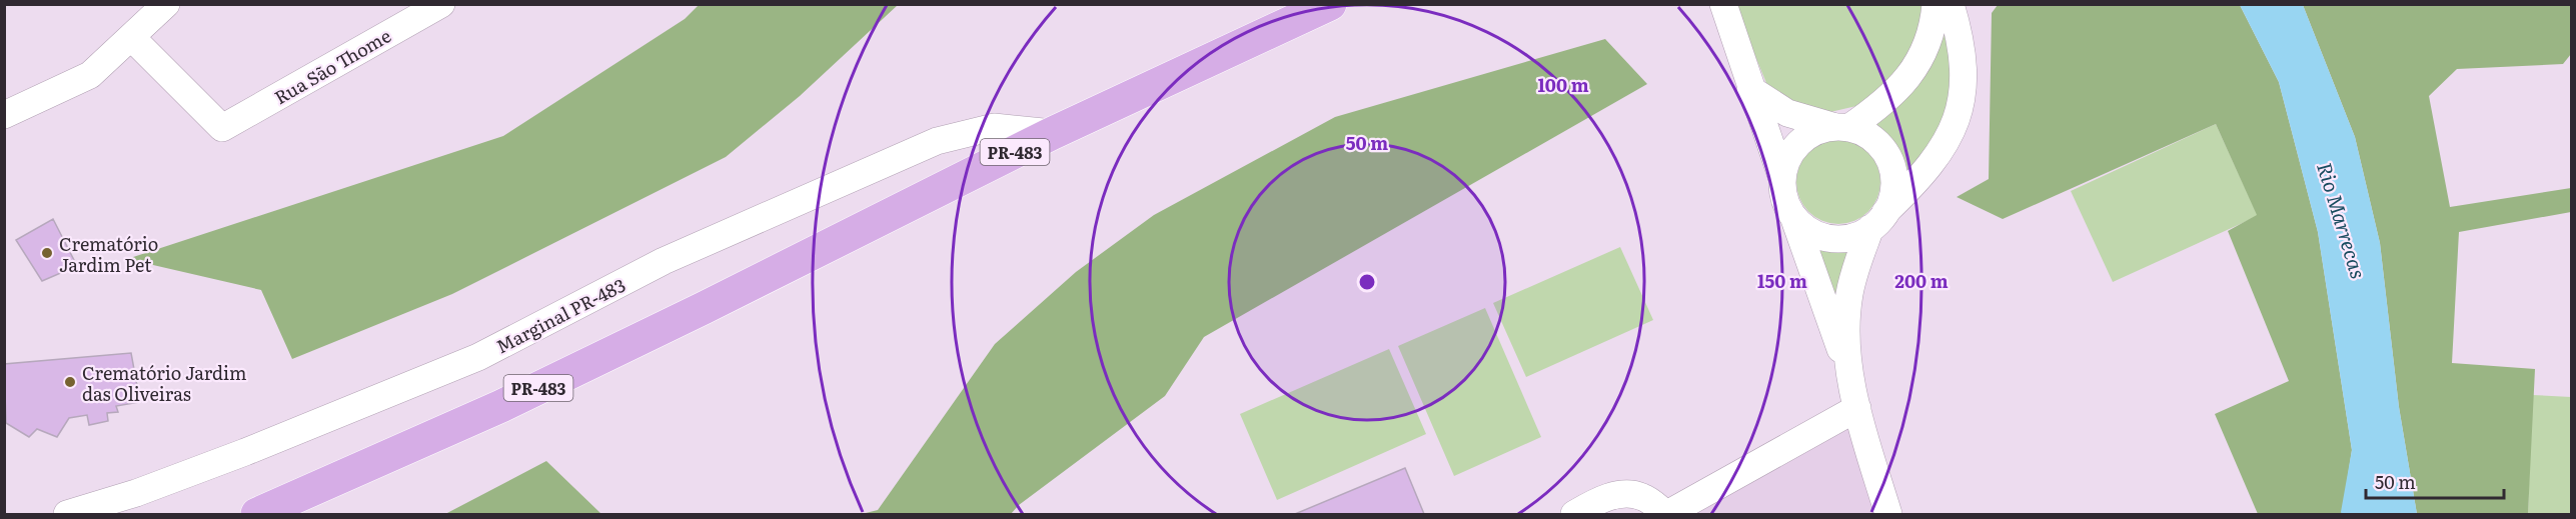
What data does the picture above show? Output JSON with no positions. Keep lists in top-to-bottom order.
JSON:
{
  "streets": {
    "highway": ["PR-483"],
    "street": ["Rua São Thome", "Marginal PR-483"]
  },
  "crossings": [
    ["PR-483", "Marginal PR-483"]
  ],
  "water": ["Rio Marrecas"],
  "places": ["Crematório Jardim Pet", "Crematório Jardim das Oliveiras"],
  "scale_bar": "50 m",
  "rings": [
    "100 m",
    "50 m",
    "150 m",
    "200 m"
  ]
}
